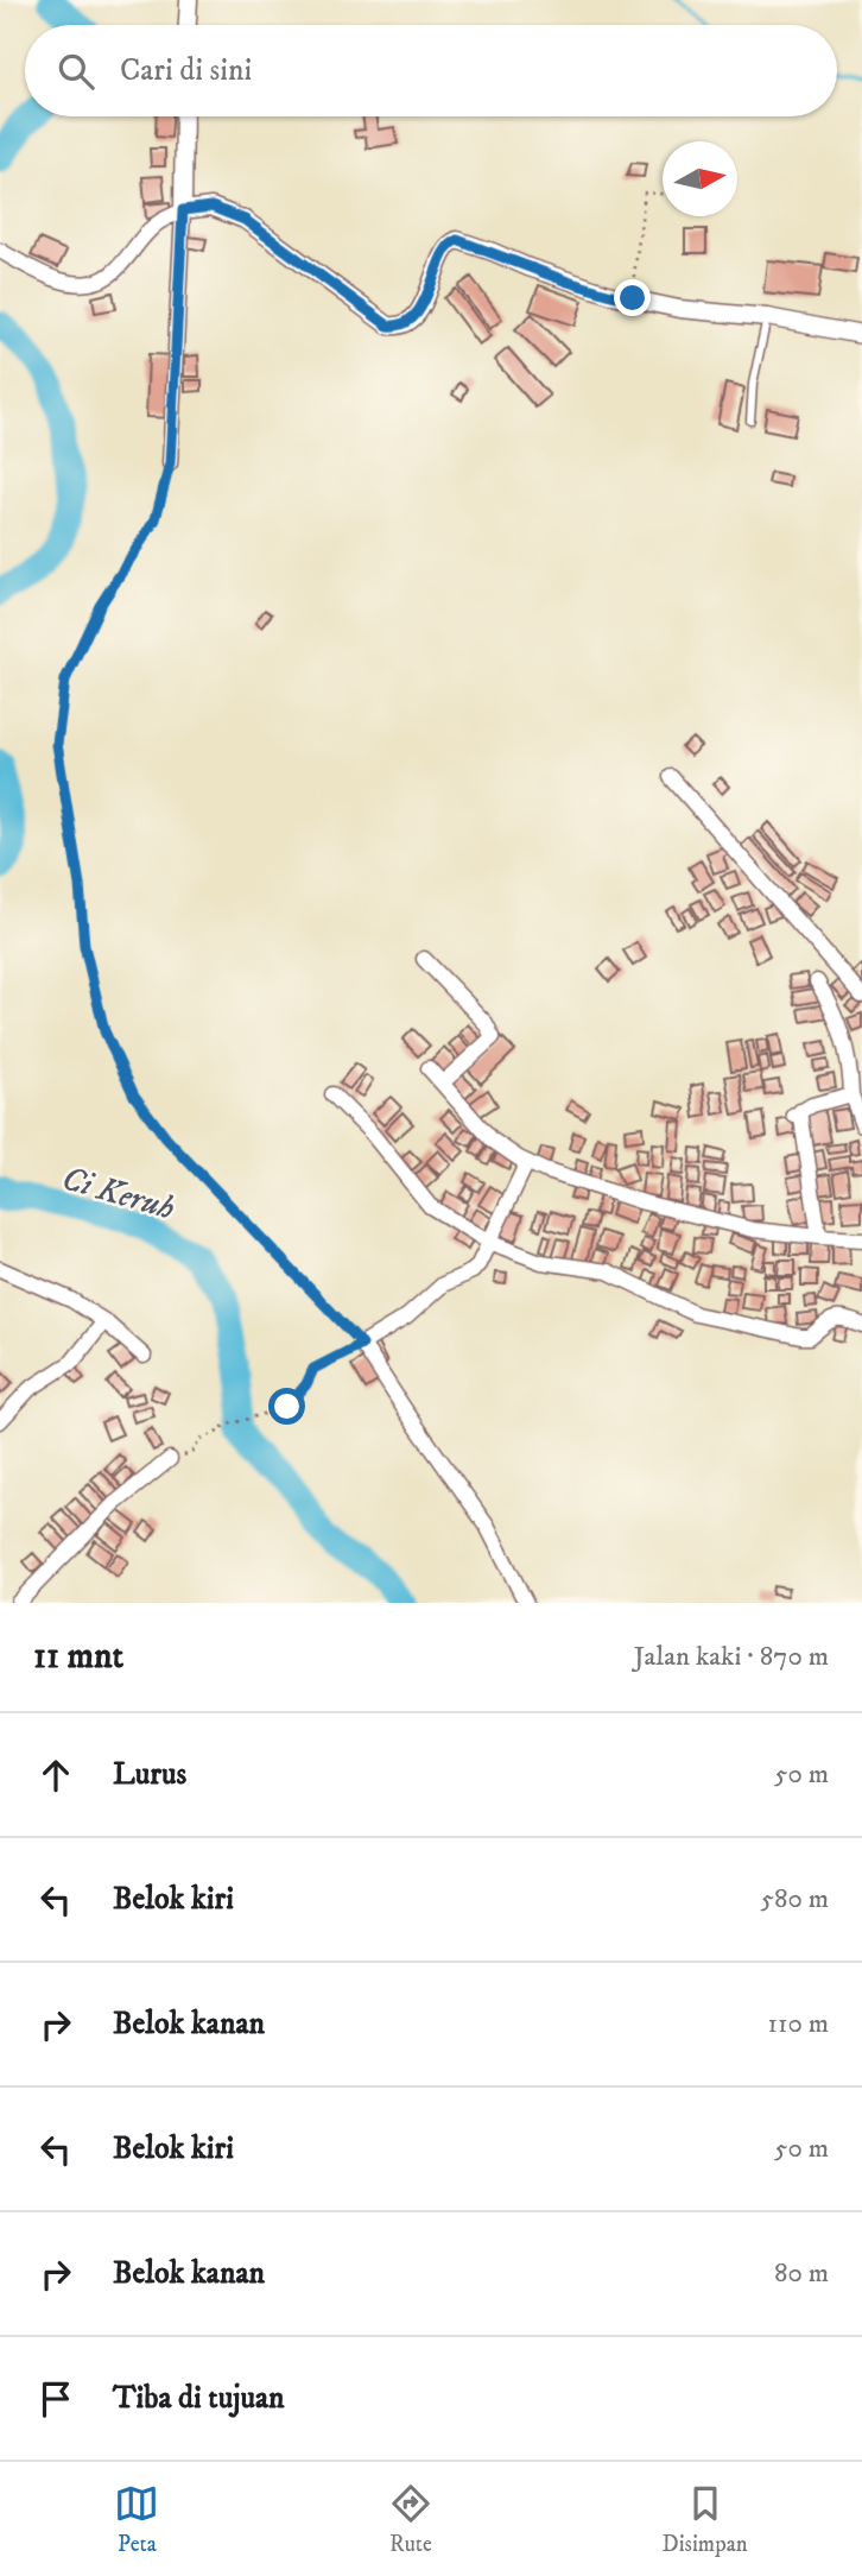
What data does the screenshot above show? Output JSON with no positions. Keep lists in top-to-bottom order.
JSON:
{
  "water": ["Ci Keruh"],
  "north": "right",
  "page": {
    "search": "Cari di sini",
    "heading": ["11 mnt", "Jalan kaki · 870 m"],
    "list": [
      ["Lurus", "50 m"],
      ["Belok kiri", "580 m"],
      ["Belok kanan", "110 m"],
      ["Belok kiri", "50 m"],
      ["Belok kanan", "80 m"],
      "Tiba di tujuan"
    ],
    "nav": ["Peta", "Rute", "Disimpan"]
  }
}
